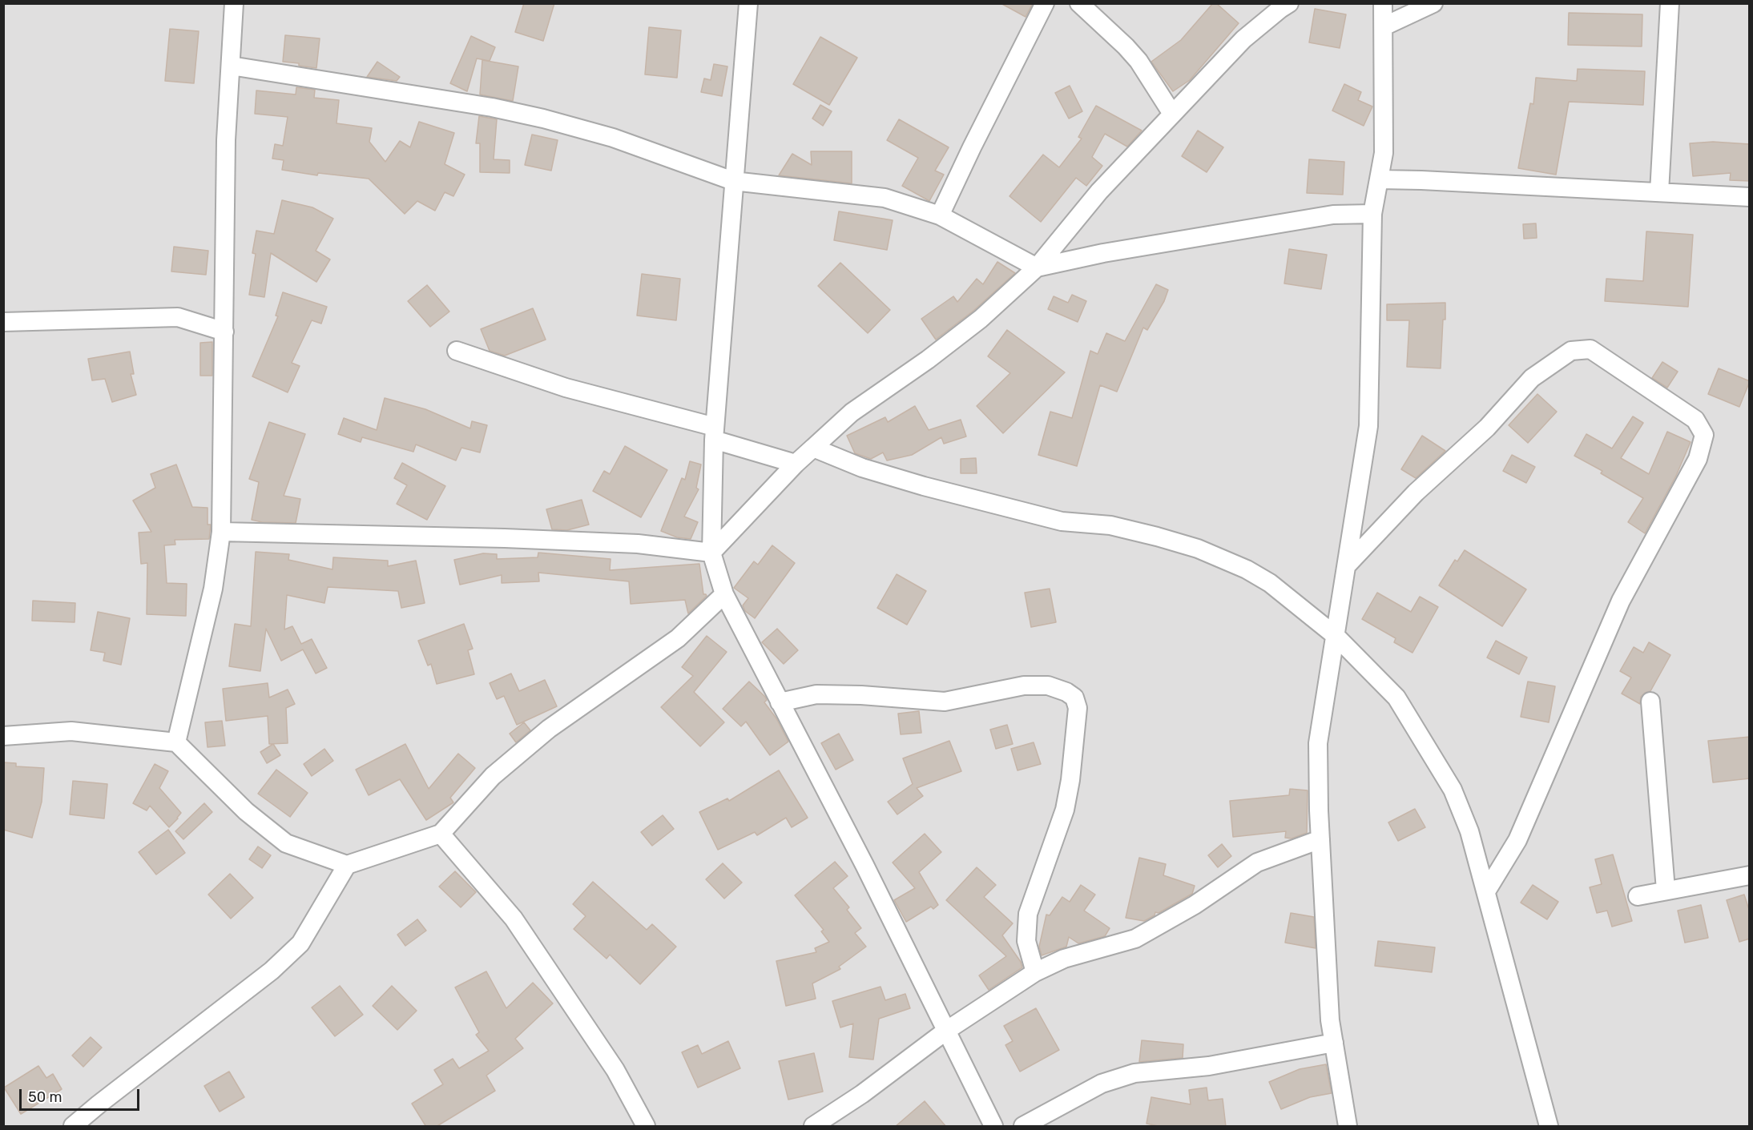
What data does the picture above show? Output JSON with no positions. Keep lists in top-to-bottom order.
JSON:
{
  "scale_bar": "50 m"
}
